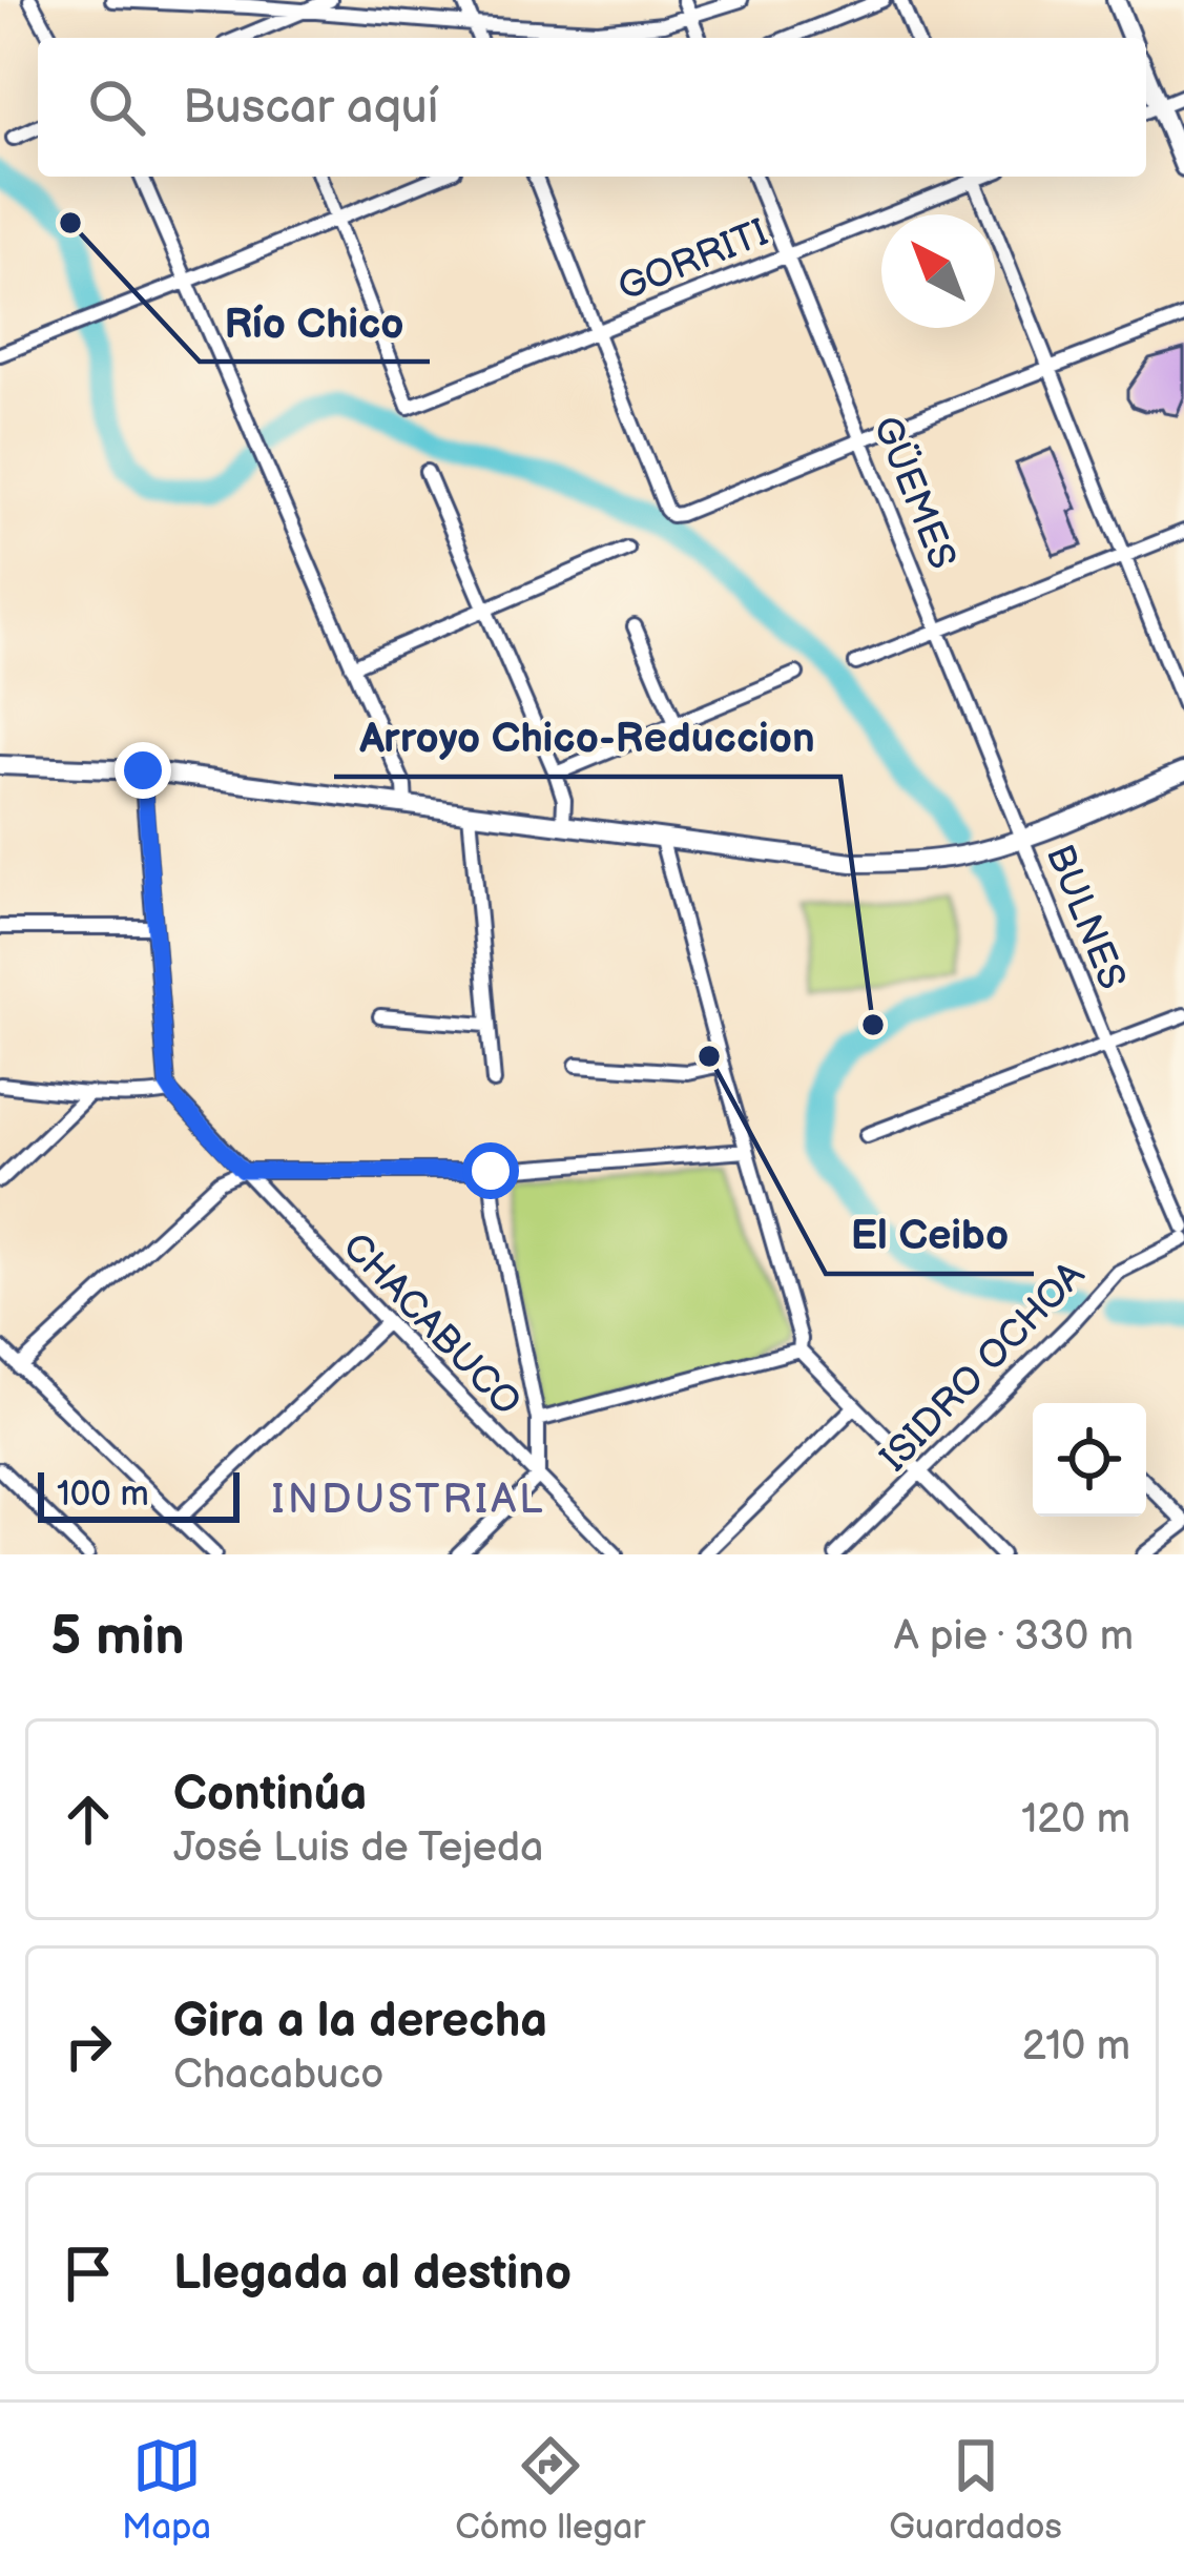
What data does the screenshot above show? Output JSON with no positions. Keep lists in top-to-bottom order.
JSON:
{
  "streets": {
    "street": [
      "GORRITI",
      "GÜEMES",
      "BULNES",
      "CHACABUCO",
      "ISIDRO OCHOA"
    ]
  },
  "crossings": [
    ["GORRITI", "GÜEMES"],
    ["GÜEMES", "BULNES"]
  ],
  "districts": ["INDUSTRIAL"],
  "places": ["Río Chico", "Arroyo Chico-Reduccion", "El Ceibo"],
  "scale_bar": "100 m",
  "north": "top left",
  "page": {
    "search": "Buscar aquí",
    "scale": "100 m",
    "heading": ["5 min", "A pie · 330 m"],
    "list": [
      ["Continúa", "José Luis de Tejeda", "120 m"],
      ["Gira a la derecha", "Chacabuco", "210 m"],
      "Llegada al destino"
    ],
    "nav": ["Mapa", "Cómo llegar", "Guardados"]
  }
}
